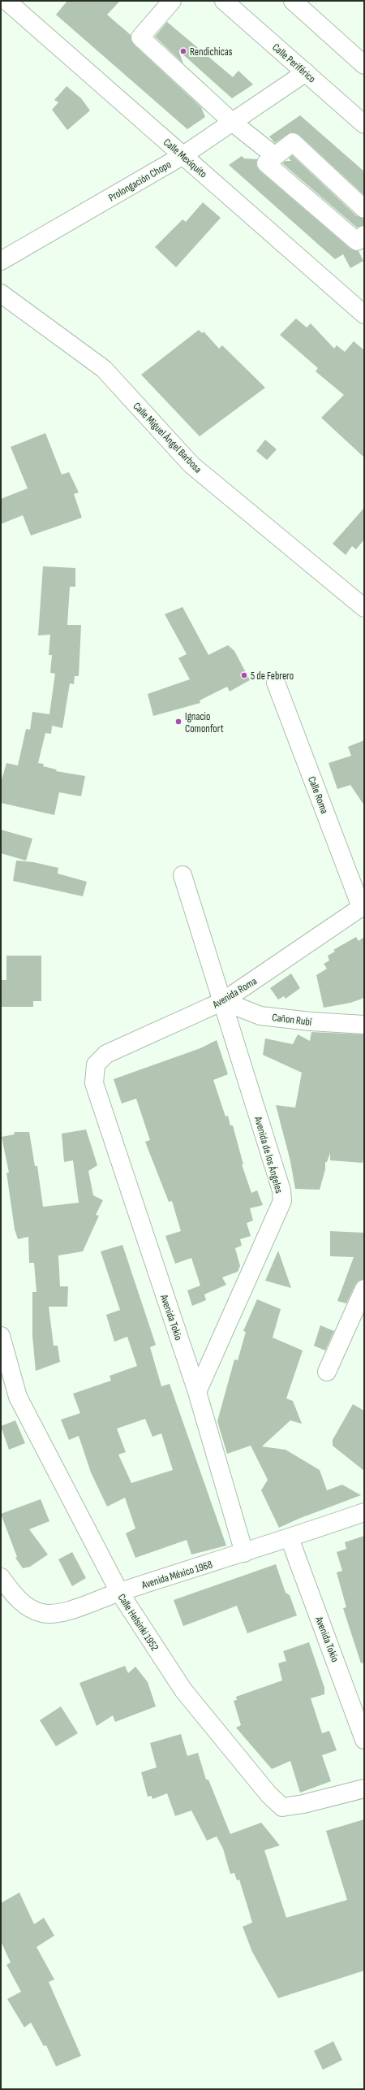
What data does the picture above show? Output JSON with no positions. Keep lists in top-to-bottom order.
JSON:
{
  "streets": {
    "main road": [
      "Calle Periférico",
      "Calle Mexiquito",
      "Prolongación Chopo",
      "Calle Miguel Ángel Barbosa",
      "Calle Roma",
      "Avenida Roma",
      "Cañon Rubí",
      "Avenida de los Ángeles",
      "Avenida Tokio",
      "Avenida México 1968",
      "Calle Helsinki 1952"
    ]
  },
  "crossings": [
    ["Calle Periférico", "Prolongación Chopo"],
    ["Calle Mexiquito", "Prolongación Chopo"],
    ["Calle Roma", "Avenida Roma"],
    ["Avenida Roma", "Cañon Rubí"],
    ["Avenida Roma", "Avenida de los Ángeles"],
    ["Avenida Roma", "Avenida Tokio"],
    ["Cañon Rubí", "Avenida de los Ángeles"],
    ["Avenida de los Ángeles", "Avenida Tokio"],
    ["Avenida Tokio", "Avenida México 1968"],
    ["Avenida México 1968", "Calle Helsinki 1952"]
  ],
  "places": ["Rendichicas", "5 de Febrero", "Ignacio Comonfort"]
}
